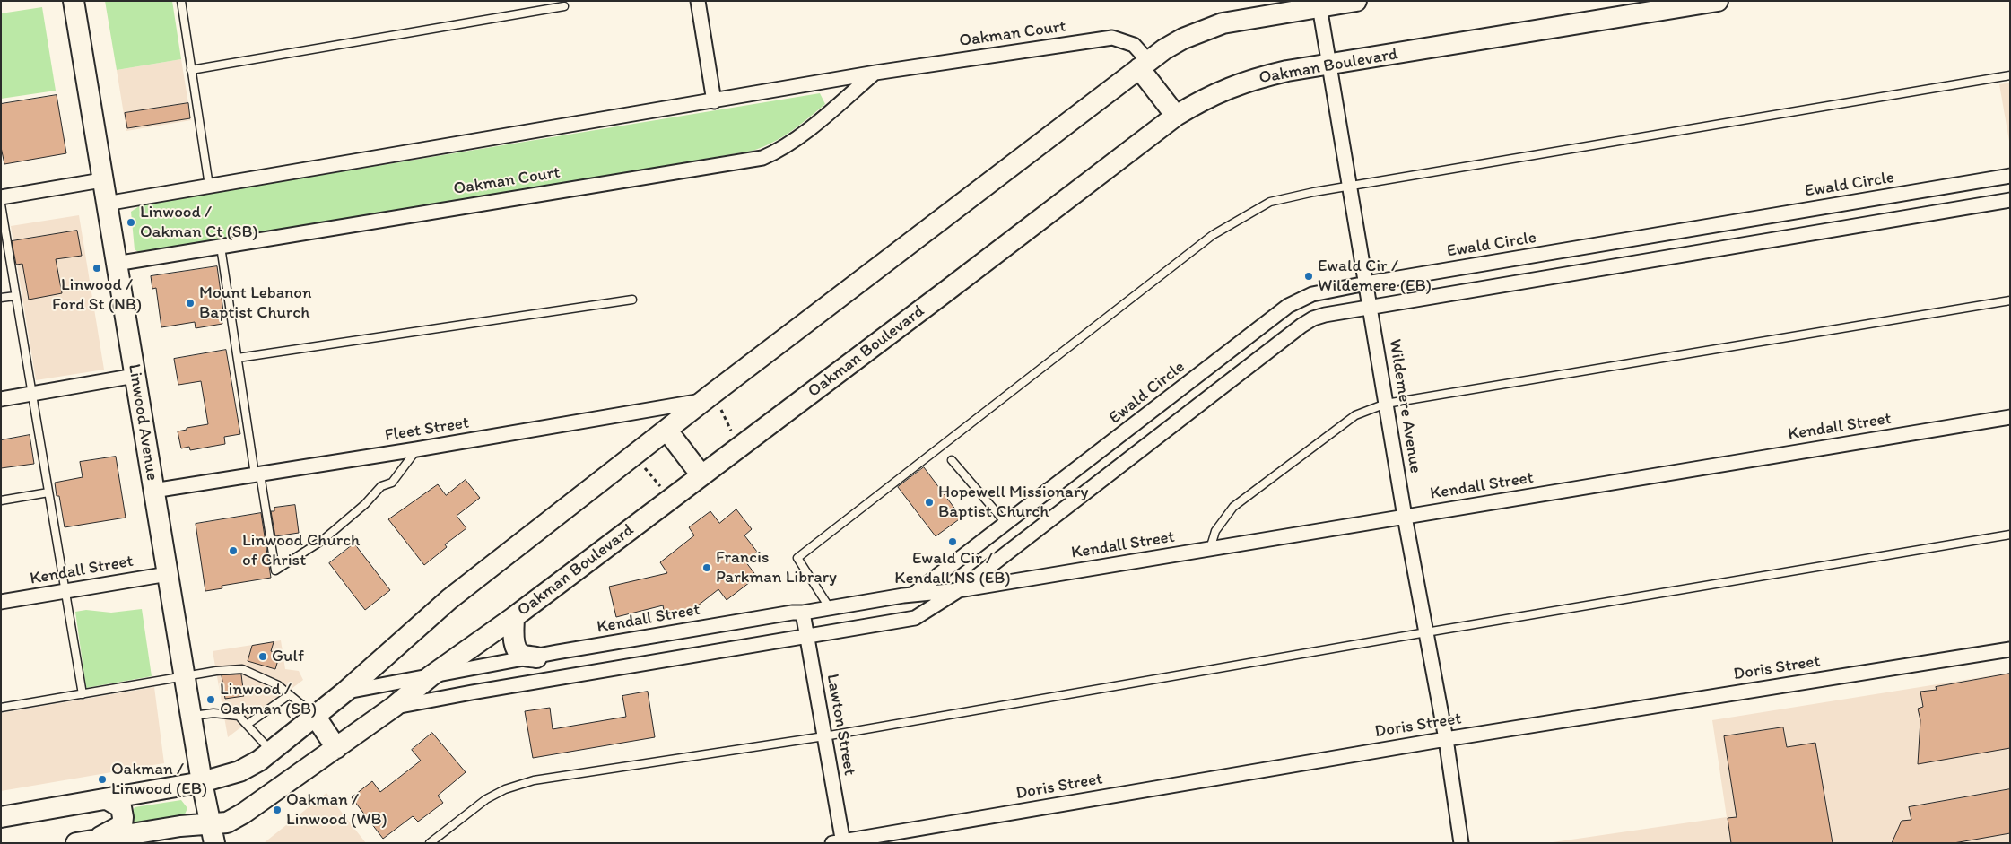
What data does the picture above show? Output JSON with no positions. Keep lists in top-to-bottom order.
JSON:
{
  "streets": {
    "street": [
      "Oakman Court",
      "Oakman Boulevard",
      "Ewald Circle",
      "Wildemere Avenue",
      "Linwood Avenue",
      "Kendall Street",
      "Fleet Street",
      "Doris Street",
      "Lawton Street"
    ]
  },
  "crossings": [
    ["Oakman Court", "Linwood Avenue"],
    ["Oakman Boulevard", "Wildemere Avenue"],
    ["Oakman Boulevard", "Linwood Avenue"],
    ["Oakman Boulevard", "Kendall Street"],
    ["Ewald Circle", "Wildemere Avenue"],
    ["Ewald Circle", "Kendall Street"],
    ["Wildemere Avenue", "Kendall Street"],
    ["Wildemere Avenue", "Doris Street"],
    ["Linwood Avenue", "Kendall Street"],
    ["Linwood Avenue", "Fleet Street"],
    ["Kendall Street", "Lawton Street"],
    ["Doris Street", "Lawton Street"]
  ],
  "places": [
    "Linwood / Oakman Ct (SB)",
    "Linwood / Ford St (NB)",
    "Ewald Cir / Wildemere (EB)",
    "Mount Lebanon Baptist Church",
    "Hopewell Missionary Baptist Church",
    "Ewald Cir / Kendall NS (EB)",
    "Linwood Church of Christ",
    "Francis Parkman Library",
    "Gulf",
    "Linwood / Oakman (SB)",
    "Oakman / Linwood (EB)",
    "Oakman / Linwood (WB)"
  ]
}
